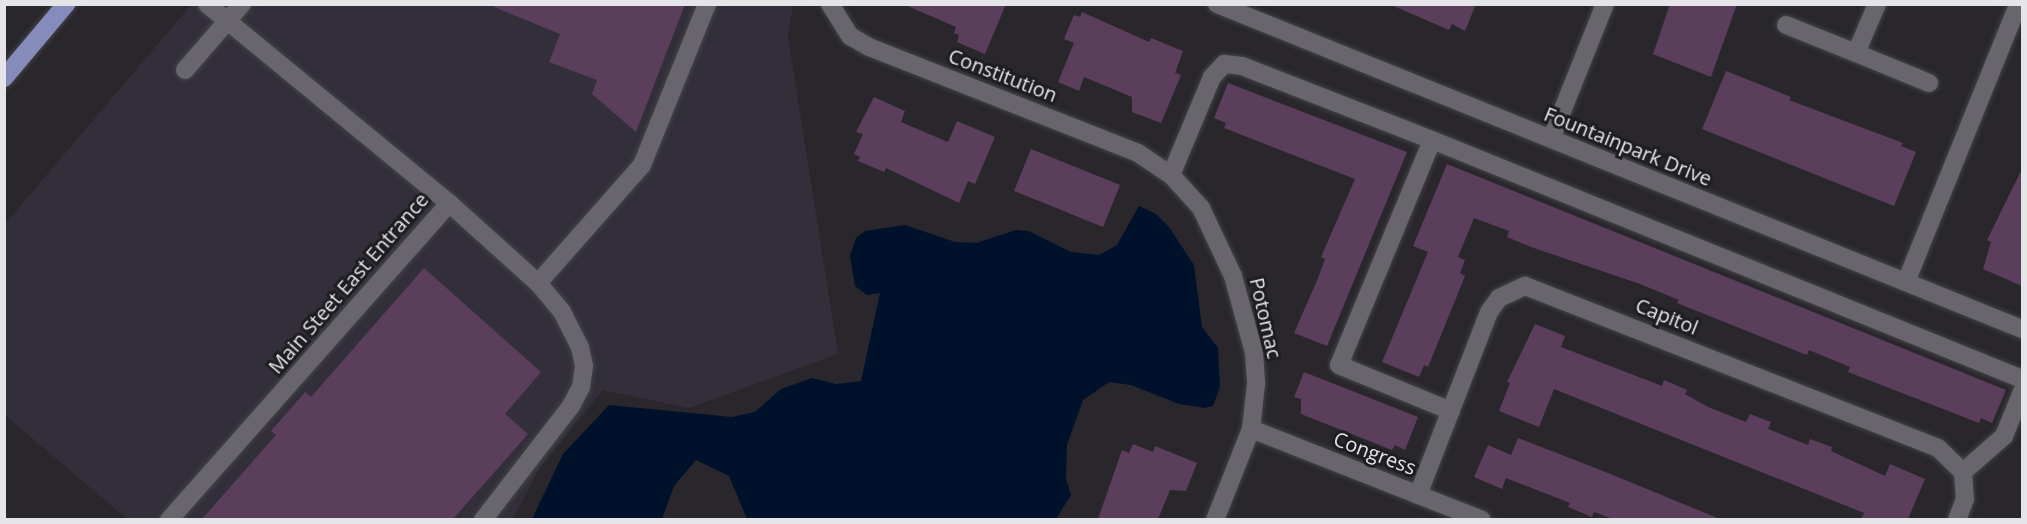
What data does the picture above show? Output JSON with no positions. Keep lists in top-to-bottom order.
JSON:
{
  "streets": {
    "street": [
      "Constitution",
      "Fountainpark Drive",
      "Main Steet East Entrance",
      "Capitol",
      "Potomac",
      "Congress"
    ]
  },
  "crossings": [
    ["Constitution", "Potomac"],
    ["Capitol", "Congress"],
    ["Potomac", "Congress"]
  ]
}
